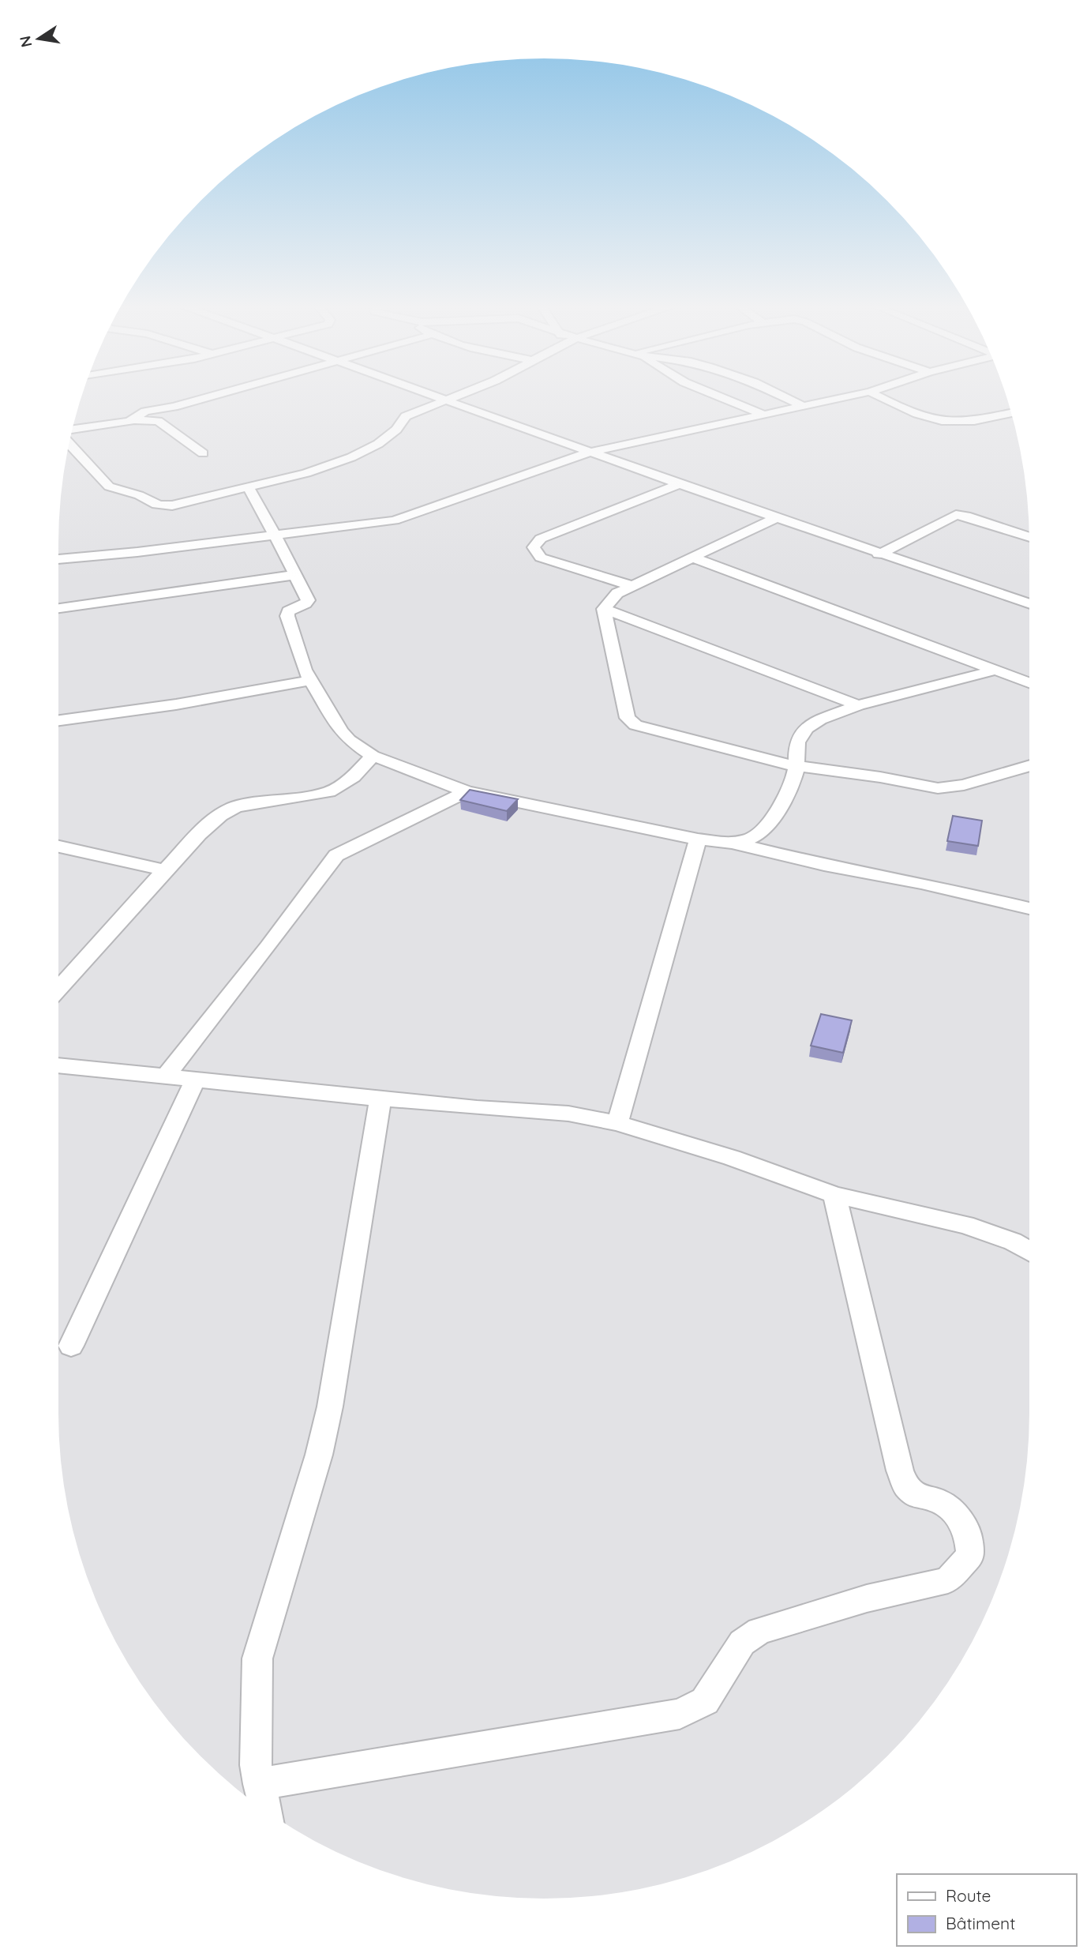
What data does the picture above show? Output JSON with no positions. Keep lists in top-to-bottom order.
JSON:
{
  "legend": ["Route", "Bâtiment"],
  "north": "left"
}
